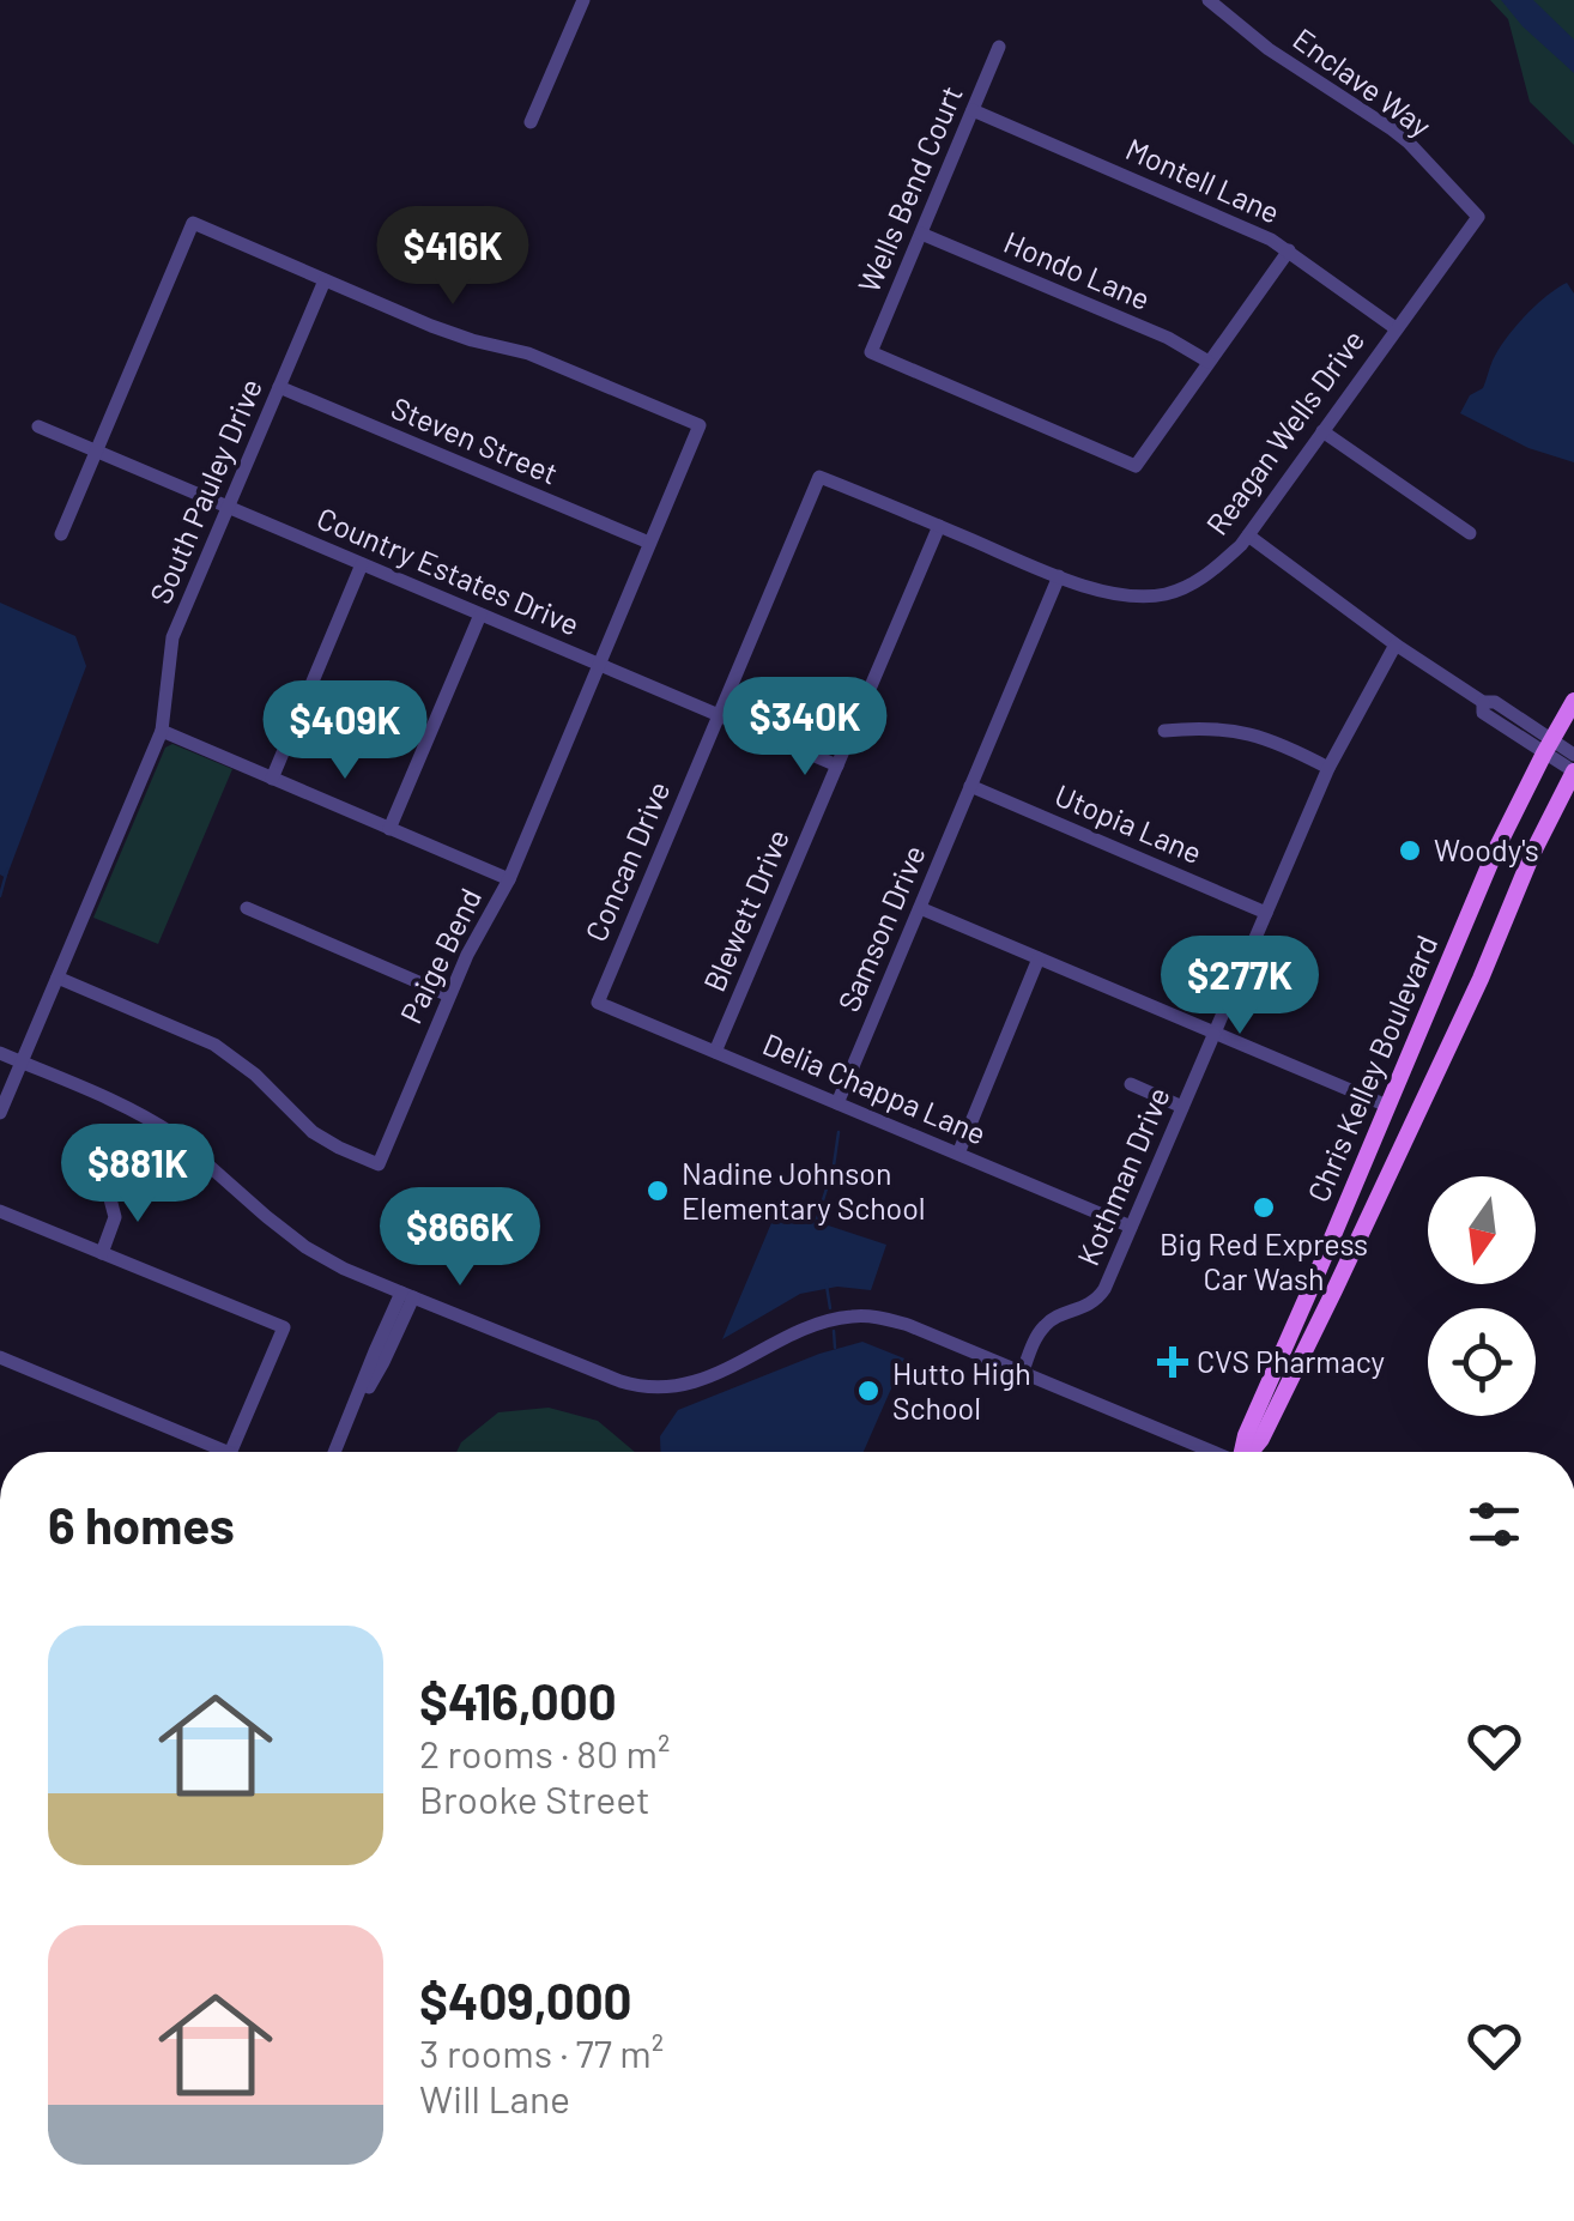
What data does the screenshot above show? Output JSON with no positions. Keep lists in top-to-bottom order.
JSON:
{
  "streets": {
    "main road": ["Chris Kelley Boulevard"],
    "street": [
      "Enclave Way",
      "Montell Lane",
      "Wells Bend Court",
      "Hondo Lane",
      "Reagan Wells Drive",
      "Steven Street",
      "South Pauley Drive",
      "Country Estates Drive",
      "Utopia Lane",
      "Concan Drive",
      "Blewett Drive",
      "Samson Drive",
      "Paige Bend",
      "Delia Chappa Lane",
      "Kothman Drive"
    ]
  },
  "crossings": [
    ["Enclave Way", "Reagan Wells Drive"],
    ["Montell Lane", "Wells Bend Court"],
    ["Montell Lane", "Reagan Wells Drive"],
    ["Wells Bend Court", "Hondo Lane"],
    ["Reagan Wells Drive", "Concan Drive"],
    ["Reagan Wells Drive", "Blewett Drive"],
    ["Reagan Wells Drive", "Samson Drive"],
    ["Steven Street", "South Pauley Drive"],
    ["Steven Street", "Paige Bend"],
    ["South Pauley Drive", "Country Estates Drive"],
    ["South Pauley Drive", "Paige Bend"],
    ["Country Estates Drive", "Concan Drive"],
    ["Country Estates Drive", "Blewett Drive"],
    ["Country Estates Drive", "Paige Bend"],
    ["Utopia Lane", "Samson Drive"],
    ["Utopia Lane", "Kothman Drive"],
    ["Concan Drive", "Delia Chappa Lane"],
    ["Blewett Drive", "Delia Chappa Lane"],
    ["Samson Drive", "Delia Chappa Lane"],
    ["Delia Chappa Lane", "Kothman Drive"]
  ],
  "places": {
    "other": [
      "Woody's",
      "Nadine Johnson Elementary School",
      "Big Red Express Car Wash",
      "Hutto High School"
    ],
    "health": ["CVS Pharmacy"]
  },
  "north": "bottom",
  "page": {
    "price": [
      "$416K",
      "$340K",
      "$409K",
      "$277K",
      "$881K",
      "$866K"
    ],
    "heading": "6 homes",
    "list": [
      {
        "name": "$416,000",
        "note": "2 rooms · 80 m² · Brooke Street"
      },
      {
        "name": "$409,000",
        "note": "3 rooms · 77 m² · Will Lane"
      }
    ]
  }
}
